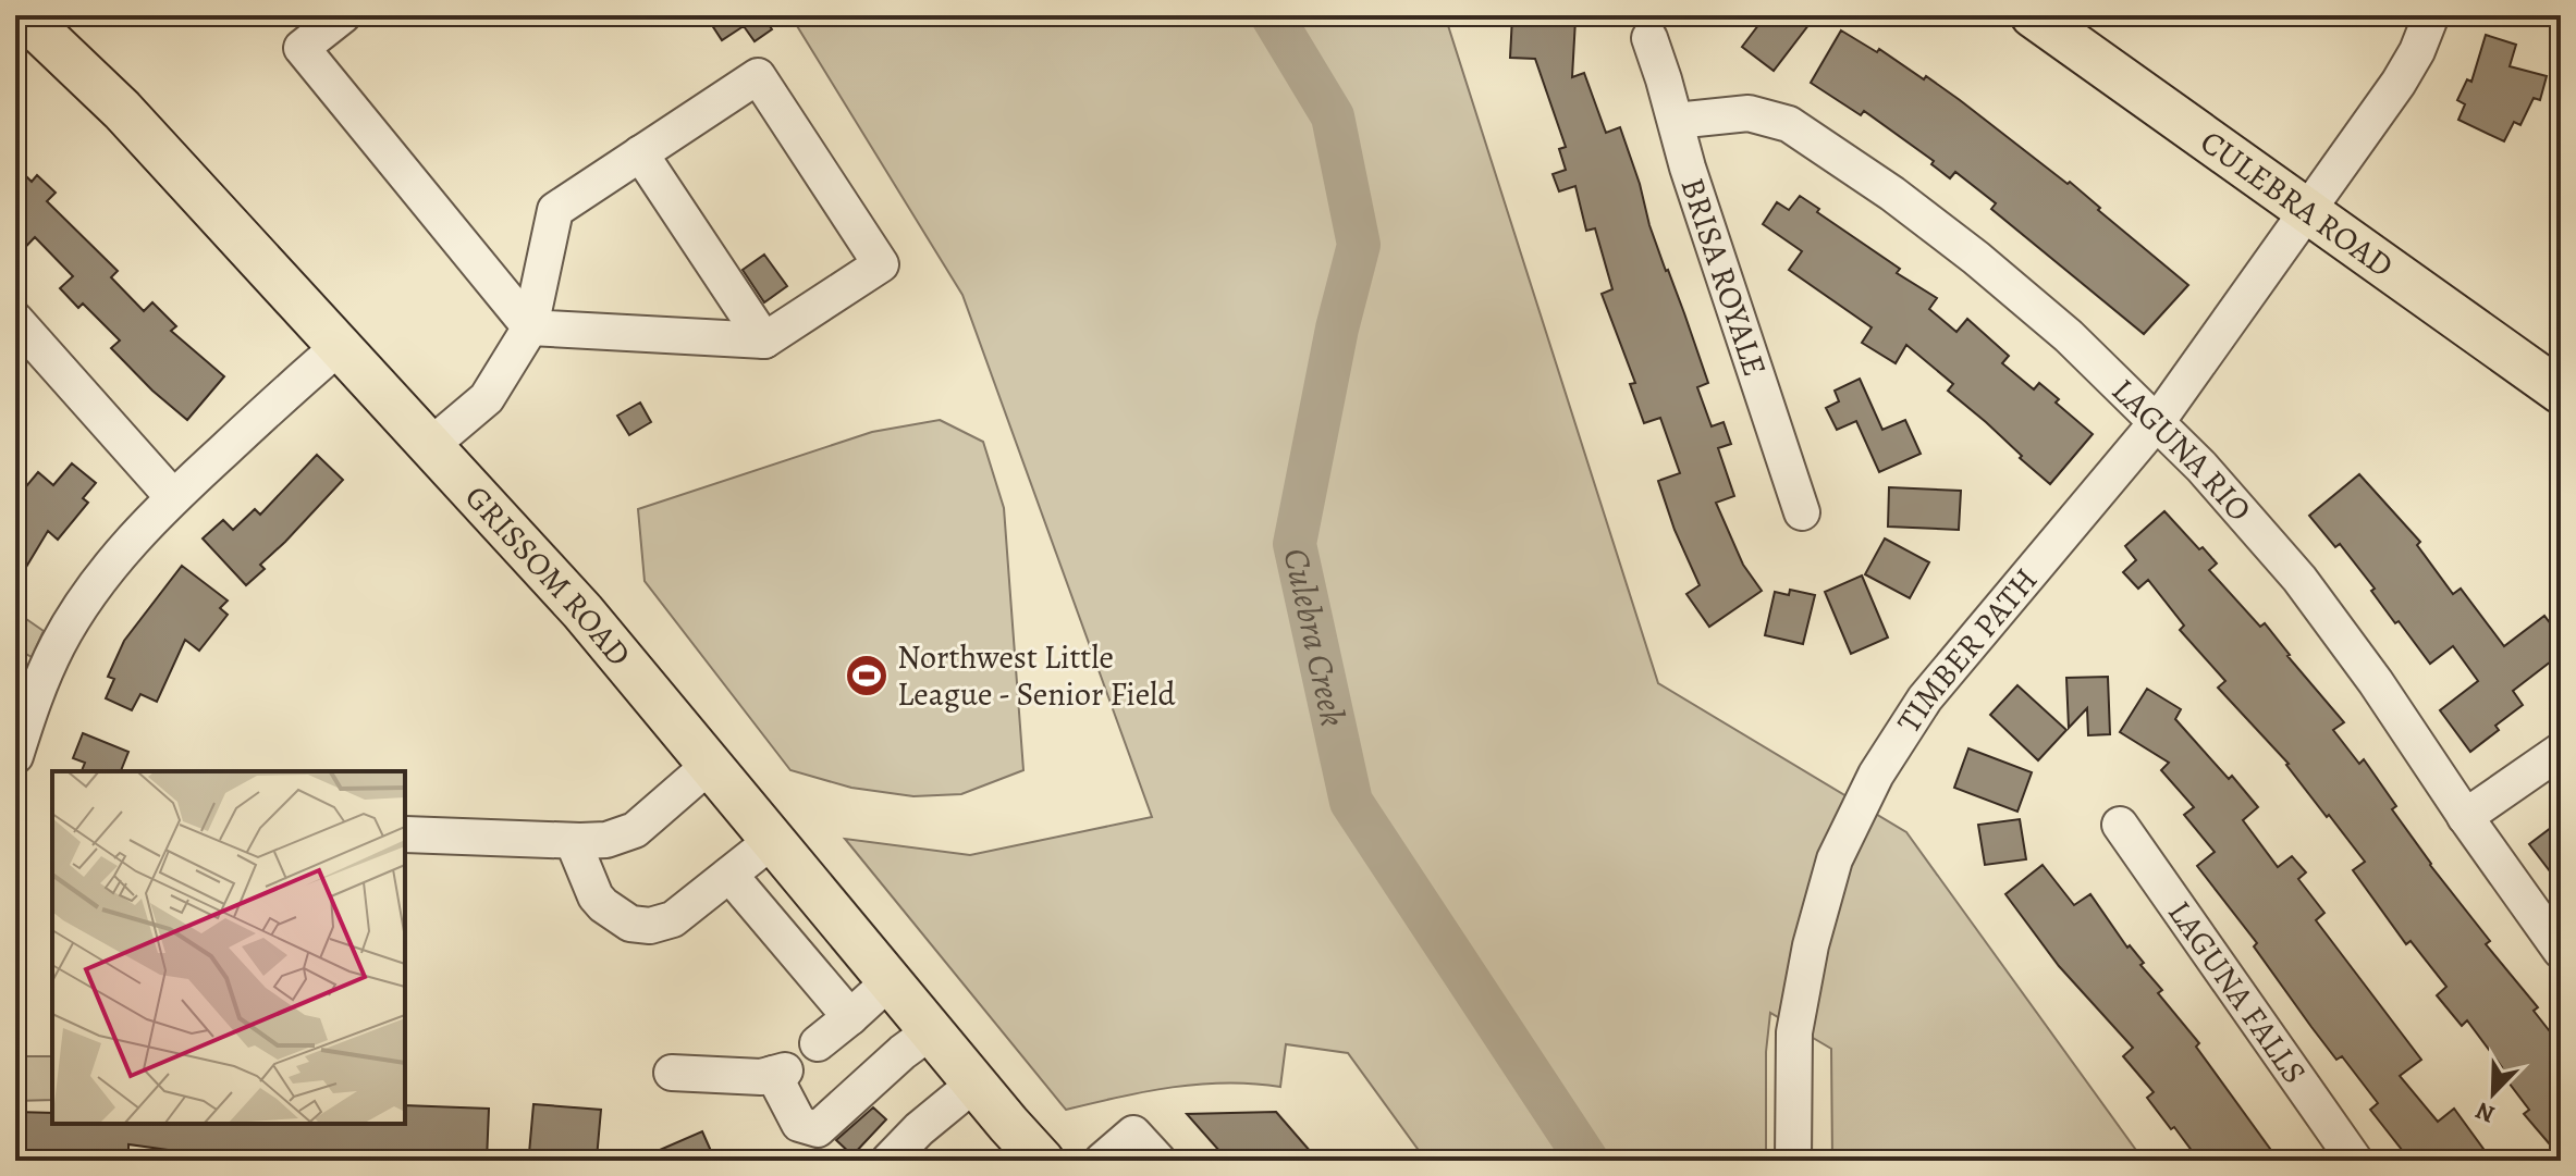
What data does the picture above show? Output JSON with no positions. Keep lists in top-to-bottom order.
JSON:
{
  "streets": {
    "main road": ["CULEBRA ROAD", "GRISSOM ROAD"],
    "street": [
      "BRISA ROYALE",
      "LAGUNA RIO",
      "TIMBER PATH",
      "LAGUNA FALLS"
    ]
  },
  "crossings": [
    ["CULEBRA ROAD", "TIMBER PATH"],
    ["BRISA ROYALE", "LAGUNA RIO"],
    ["LAGUNA RIO", "TIMBER PATH"]
  ],
  "water": ["Culebra Creek"],
  "places": {
    "sports": ["Northwest Little League - Senior Field"]
  },
  "north": "bottom left"
}
